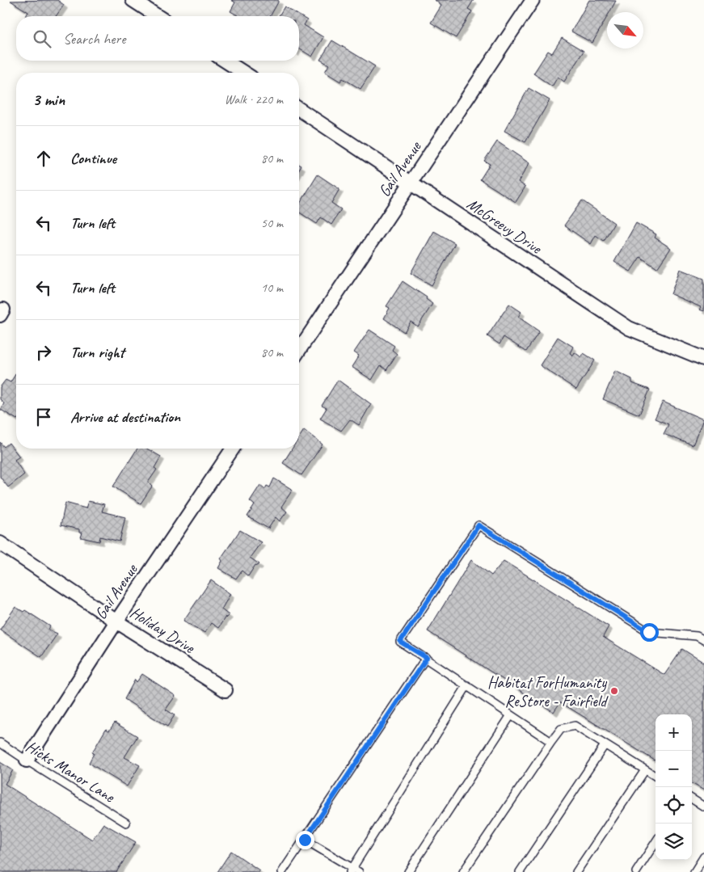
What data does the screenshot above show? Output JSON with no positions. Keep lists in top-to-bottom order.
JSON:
{
  "streets": {
    "street": ["Gail Avenue", "McGreevy Drive", "Holiday Drive"],
    "lane": ["Hicks Manor Lane"]
  },
  "crossings": [
    ["Gail Avenue", "McGreevy Drive"],
    ["Gail Avenue", "Holiday Drive"],
    ["Gail Avenue", "Hicks Manor Lane"]
  ],
  "places": ["Habitat ForHumanity ReStore - Fairfield"],
  "north": "bottom right",
  "page": {
    "search": "Search here",
    "heading": ["3 min", "Walk · 220 m"],
    "list": [
      ["Continue", "80 m"],
      ["Turn left", "50 m"],
      ["Turn left", "10 m"],
      ["Turn right", "80 m"],
      "Arrive at destination"
    ],
    "map_buttons": ["+", "−"]
  }
}
